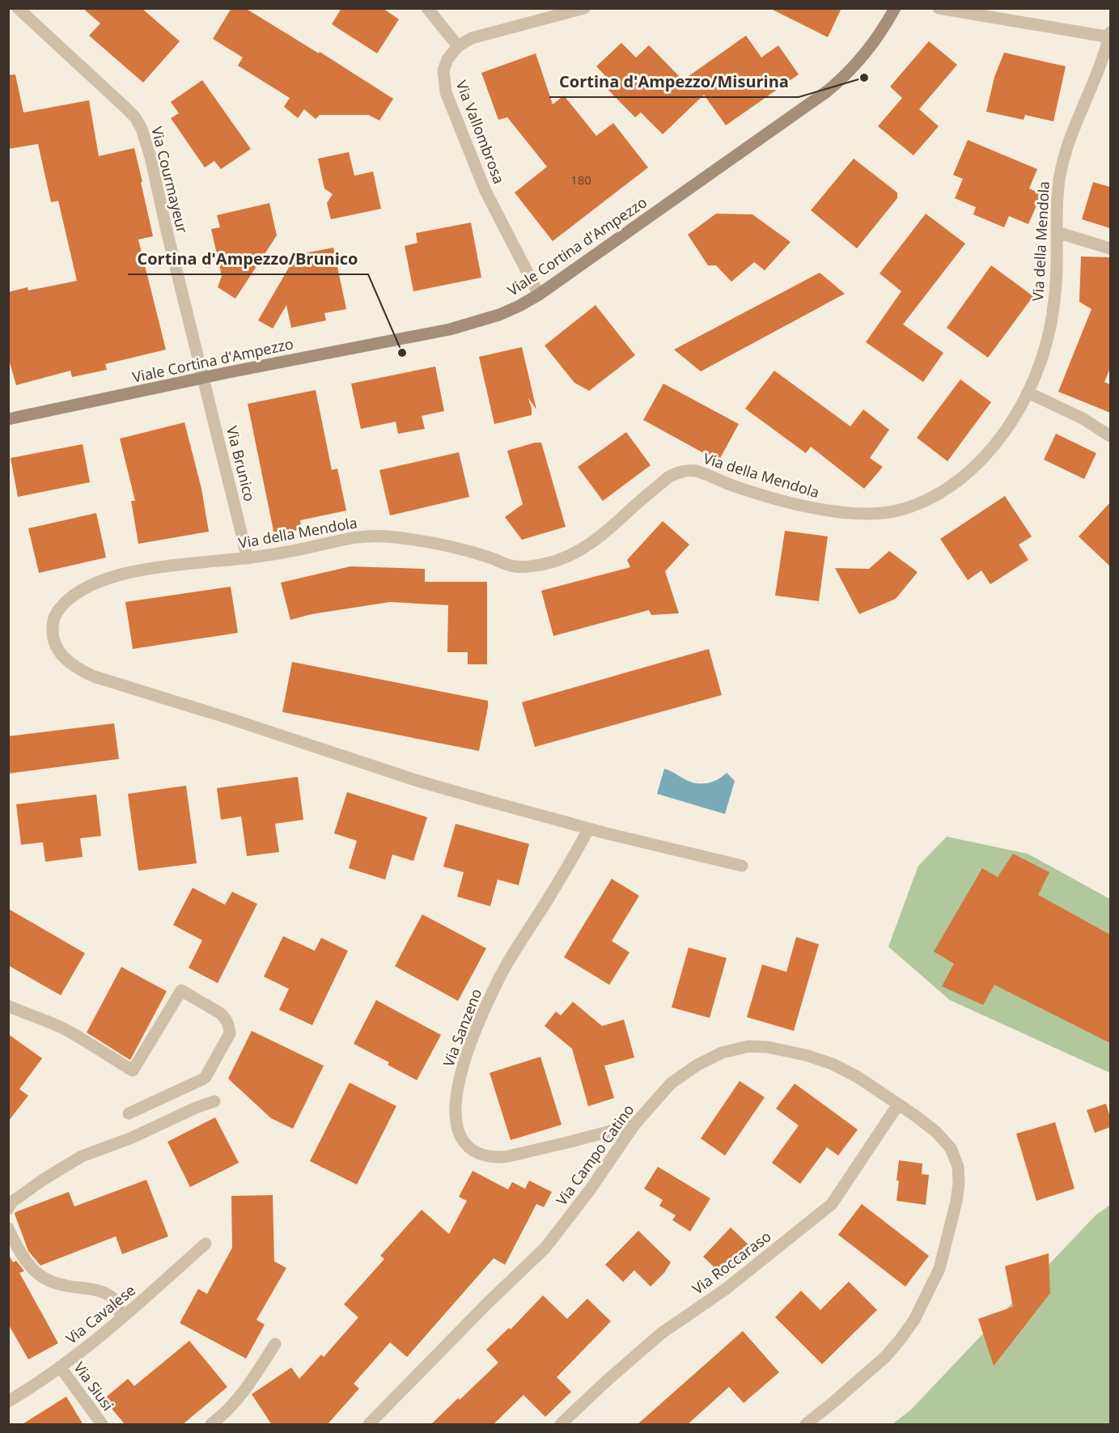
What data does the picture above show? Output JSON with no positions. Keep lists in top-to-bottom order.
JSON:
{
  "streets": {
    "street": [
      "Via Vallombrosa",
      "Via Courmayeur",
      "Via della Mendola",
      "Viale Cortina d'Ampezzo",
      "Via Brunico",
      "Via Sanzeno",
      "Via Campo Catino",
      "Via Roccaraso",
      "Via Cavalese",
      "Via Siusi"
    ]
  },
  "crossings": [
    ["Via Vallombrosa", "Viale Cortina d'Ampezzo"],
    ["Via Courmayeur", "Viale Cortina d'Ampezzo"],
    ["Via Courmayeur", "Via Brunico"],
    ["Via della Mendola", "Via Brunico"],
    ["Via della Mendola", "Via Sanzeno"],
    ["Viale Cortina d'Ampezzo", "Via Brunico"],
    ["Via Sanzeno", "Via Campo Catino"],
    ["Via Campo Catino", "Via Roccaraso"],
    ["Via Cavalese", "Via Siusi"]
  ],
  "places": ["Cortina d'Ampezzo/Misurina", "Cortina d'Ampezzo/Brunico"],
  "house_numbers": ["180"]
}
